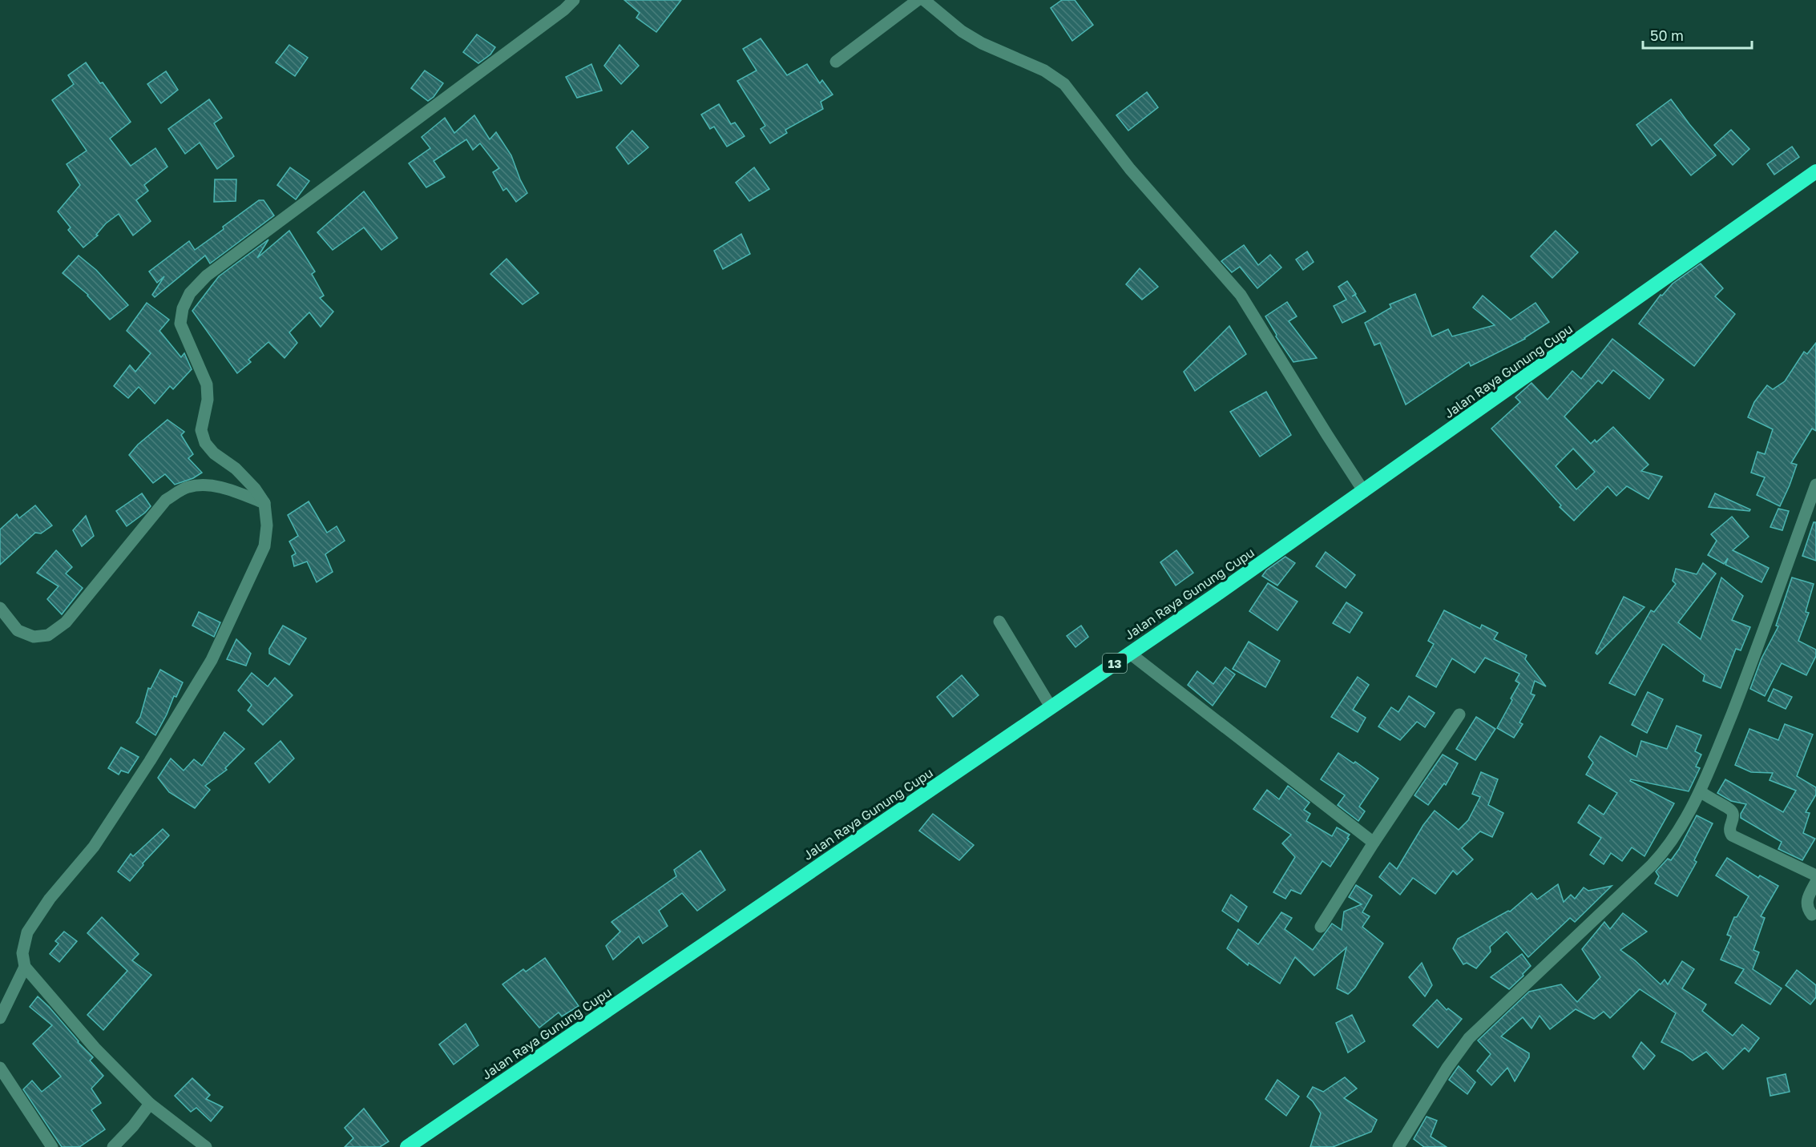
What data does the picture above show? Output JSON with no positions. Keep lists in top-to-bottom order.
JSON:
{
  "streets": {
    "highway": ["Jalan Raya Gunung Cupu", "13"]
  },
  "scale_bar": "50 m"
}
